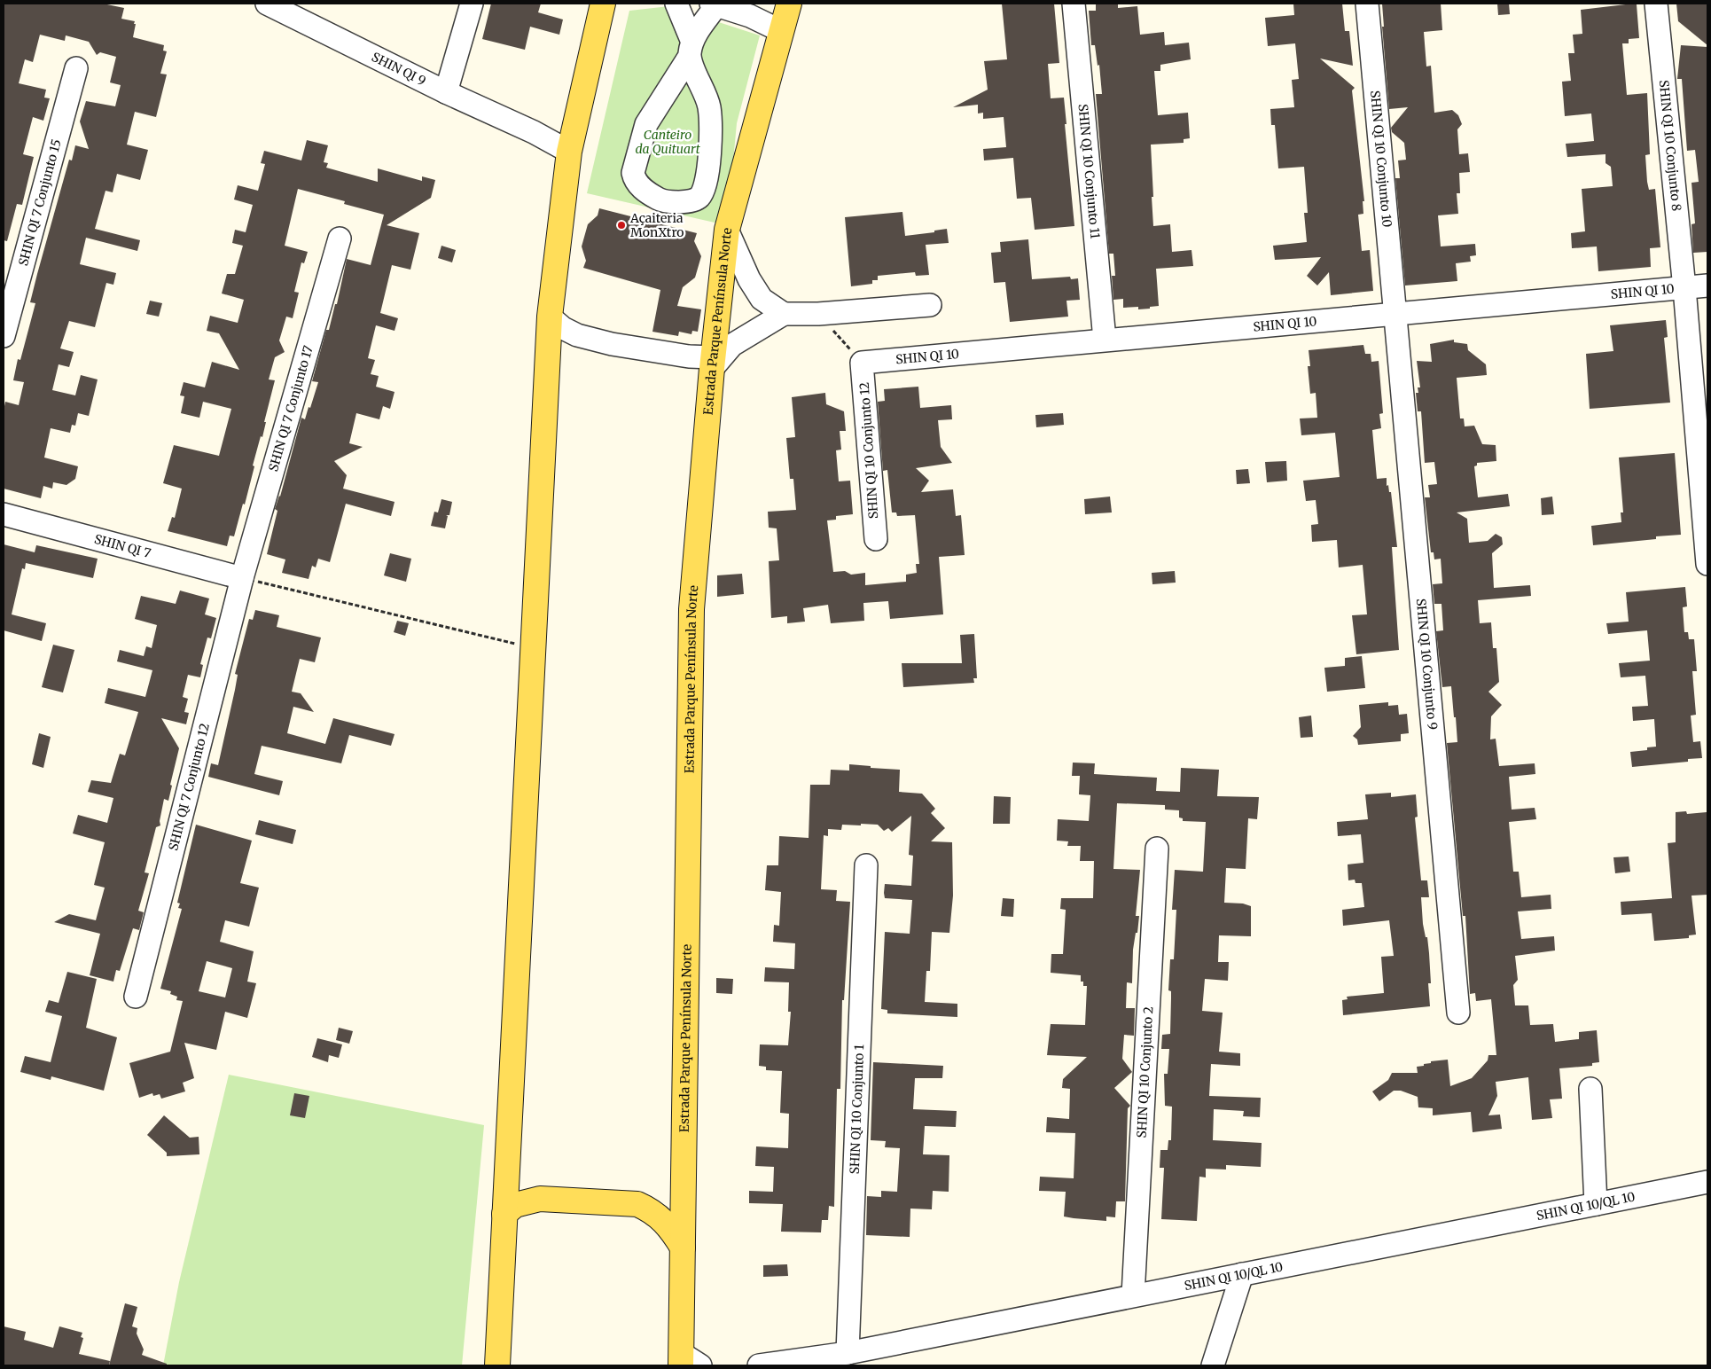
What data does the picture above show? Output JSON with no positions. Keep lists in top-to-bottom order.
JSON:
{
  "streets": {
    "main road": ["Estrada Parque Península Norte"],
    "street": [
      "SHIN QI 9",
      "SHIN QI 10 Conjunto 8",
      "SHIN QI 10 Conjunto 10",
      "SHIN QI 10 Conjunto 11",
      "SHIN QI 7 Conjunto 15",
      "SHIN QI 10",
      "SHIN QI 7 Conjunto 17",
      "SHIN QI 10 Conjunto 12",
      "SHIN QI 7",
      "SHIN QI 10 Conjunto 9",
      "SHIN QI 7 Conjunto 12",
      "SHIN QI 10 Conjunto 2",
      "SHIN QI 10 Conjunto 1",
      "SHIN QI 10/QL 10"
    ]
  },
  "crossings": [
    ["SHIN QI 10 Conjunto 8", "SHIN QI 10"],
    ["SHIN QI 10 Conjunto 10", "SHIN QI 10"],
    ["SHIN QI 10 Conjunto 10", "SHIN QI 10 Conjunto 9"],
    ["SHIN QI 10 Conjunto 11", "SHIN QI 10"],
    ["SHIN QI 10", "SHIN QI 10 Conjunto 12"],
    ["SHIN QI 10", "SHIN QI 10 Conjunto 9"],
    ["SHIN QI 7 Conjunto 17", "SHIN QI 7"],
    ["SHIN QI 7 Conjunto 17", "SHIN QI 7 Conjunto 12"],
    ["SHIN QI 7", "SHIN QI 7 Conjunto 12"],
    ["SHIN QI 10 Conjunto 2", "SHIN QI 10/QL 10"],
    ["SHIN QI 10 Conjunto 1", "SHIN QI 10/QL 10"]
  ],
  "parks": ["Canteiro da Quituart"],
  "places": ["Açaiteria MonXtro"]
}
